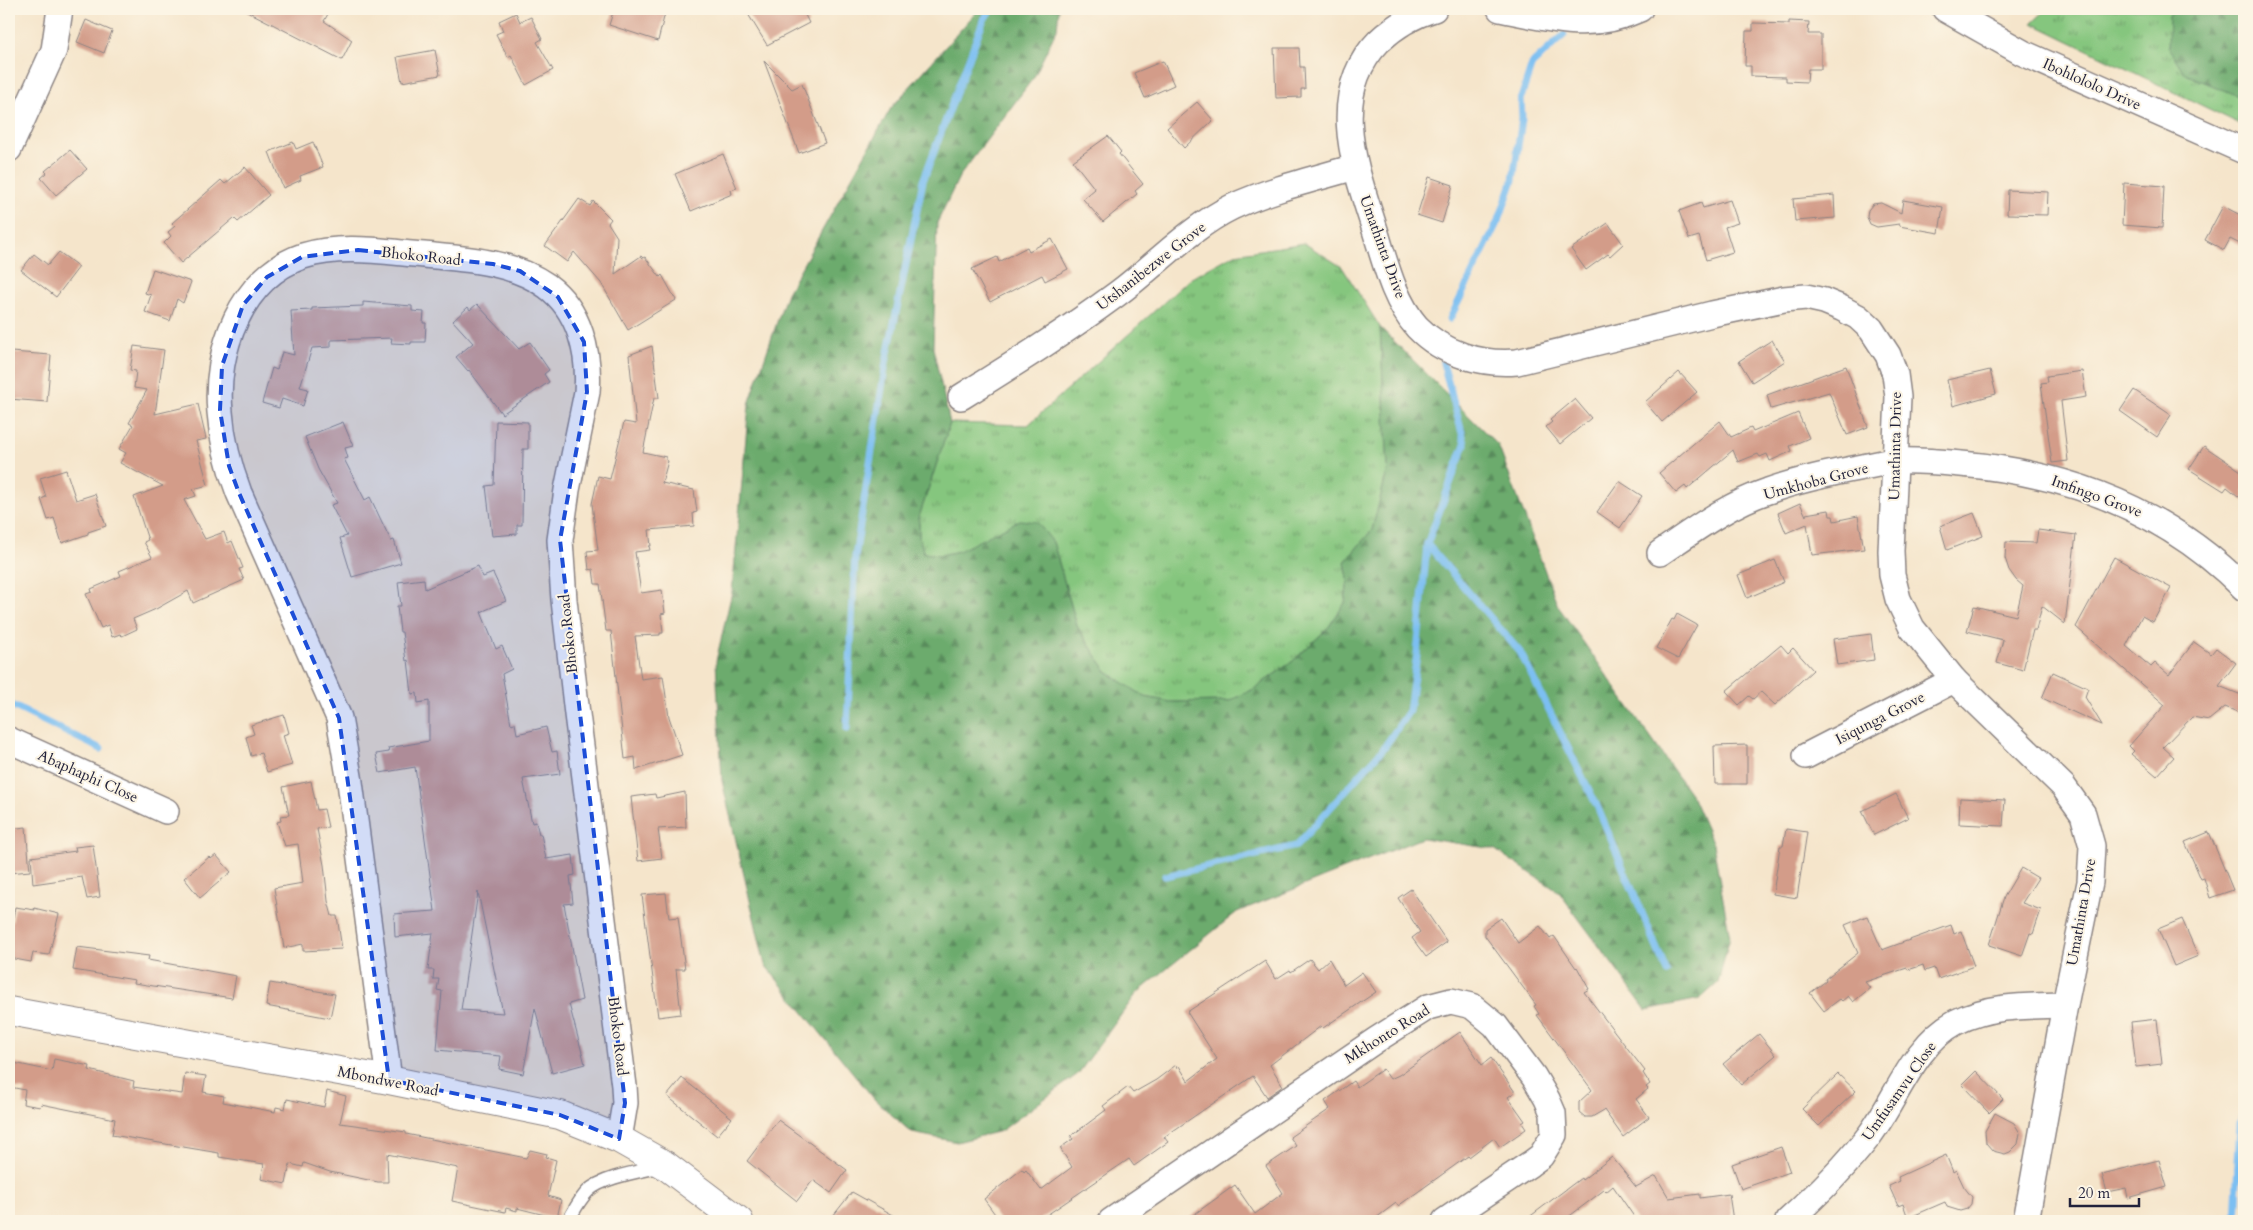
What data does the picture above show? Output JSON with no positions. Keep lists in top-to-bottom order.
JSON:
{
  "streets": {
    "street": [
      "Ibohlololo Drive",
      "Umathinta Drive",
      "Bhoko Road",
      "Utshanibezwe Grove",
      "Umkhoba Grove",
      "Imfingo Grove",
      "Isiqunga Grove",
      "Abaphaphi Close",
      "Mkhonto Road",
      "Mbondwe Road",
      "Umfusamvu Close"
    ]
  },
  "crossings": [
    ["Umathinta Drive", "Utshanibezwe Grove"],
    ["Umathinta Drive", "Umkhoba Grove"],
    ["Umathinta Drive", "Imfingo Grove"],
    ["Umathinta Drive", "Isiqunga Grove"],
    ["Umathinta Drive", "Umfusamvu Close"],
    ["Bhoko Road", "Mbondwe Road"],
    ["Umkhoba Grove", "Imfingo Grove"]
  ],
  "scale_bar": "20 m"
}
